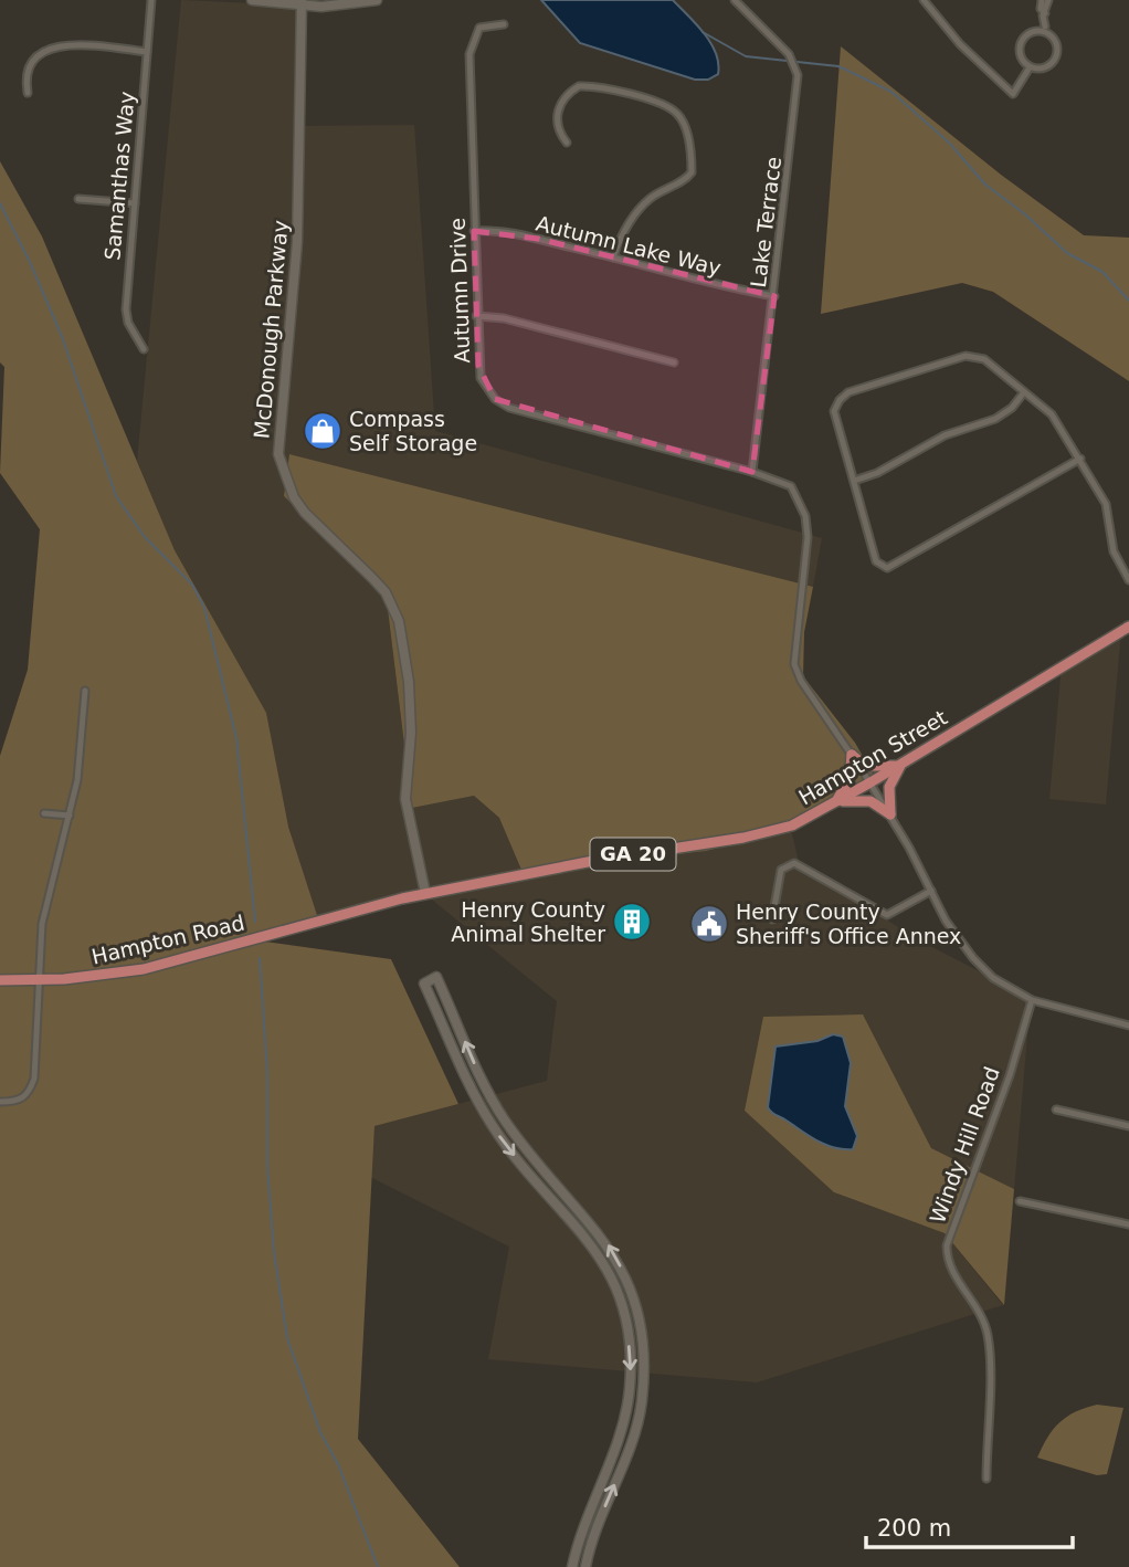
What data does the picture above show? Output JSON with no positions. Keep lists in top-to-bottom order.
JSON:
{
  "streets": {
    "main road": ["Hampton Street", "GA 20", "Hampton Road"],
    "street": [
      "Samanthas Way",
      "Lake Terrace",
      "Autumn Lake Way",
      "Autumn Drive",
      "McDonough Parkway",
      "Windy Hill Road"
    ]
  },
  "crossings": [
    ["Lake Terrace", "Autumn Lake Way"],
    ["Lake Terrace", "Autumn Drive"],
    ["Autumn Lake Way", "Autumn Drive"],
    ["Autumn Drive", "Hampton Street"],
    ["Autumn Drive", "Windy Hill Road"],
    ["McDonough Parkway", "Hampton Street"],
    ["Hampton Street", "Hampton Road"]
  ],
  "places": {
    "shop": ["Compass Self Storage"],
    "building": ["Henry County Animal Shelter"],
    "public building": ["Henry County Sheriff's Office Annex"]
  },
  "scale_bar": "200 m"
}
